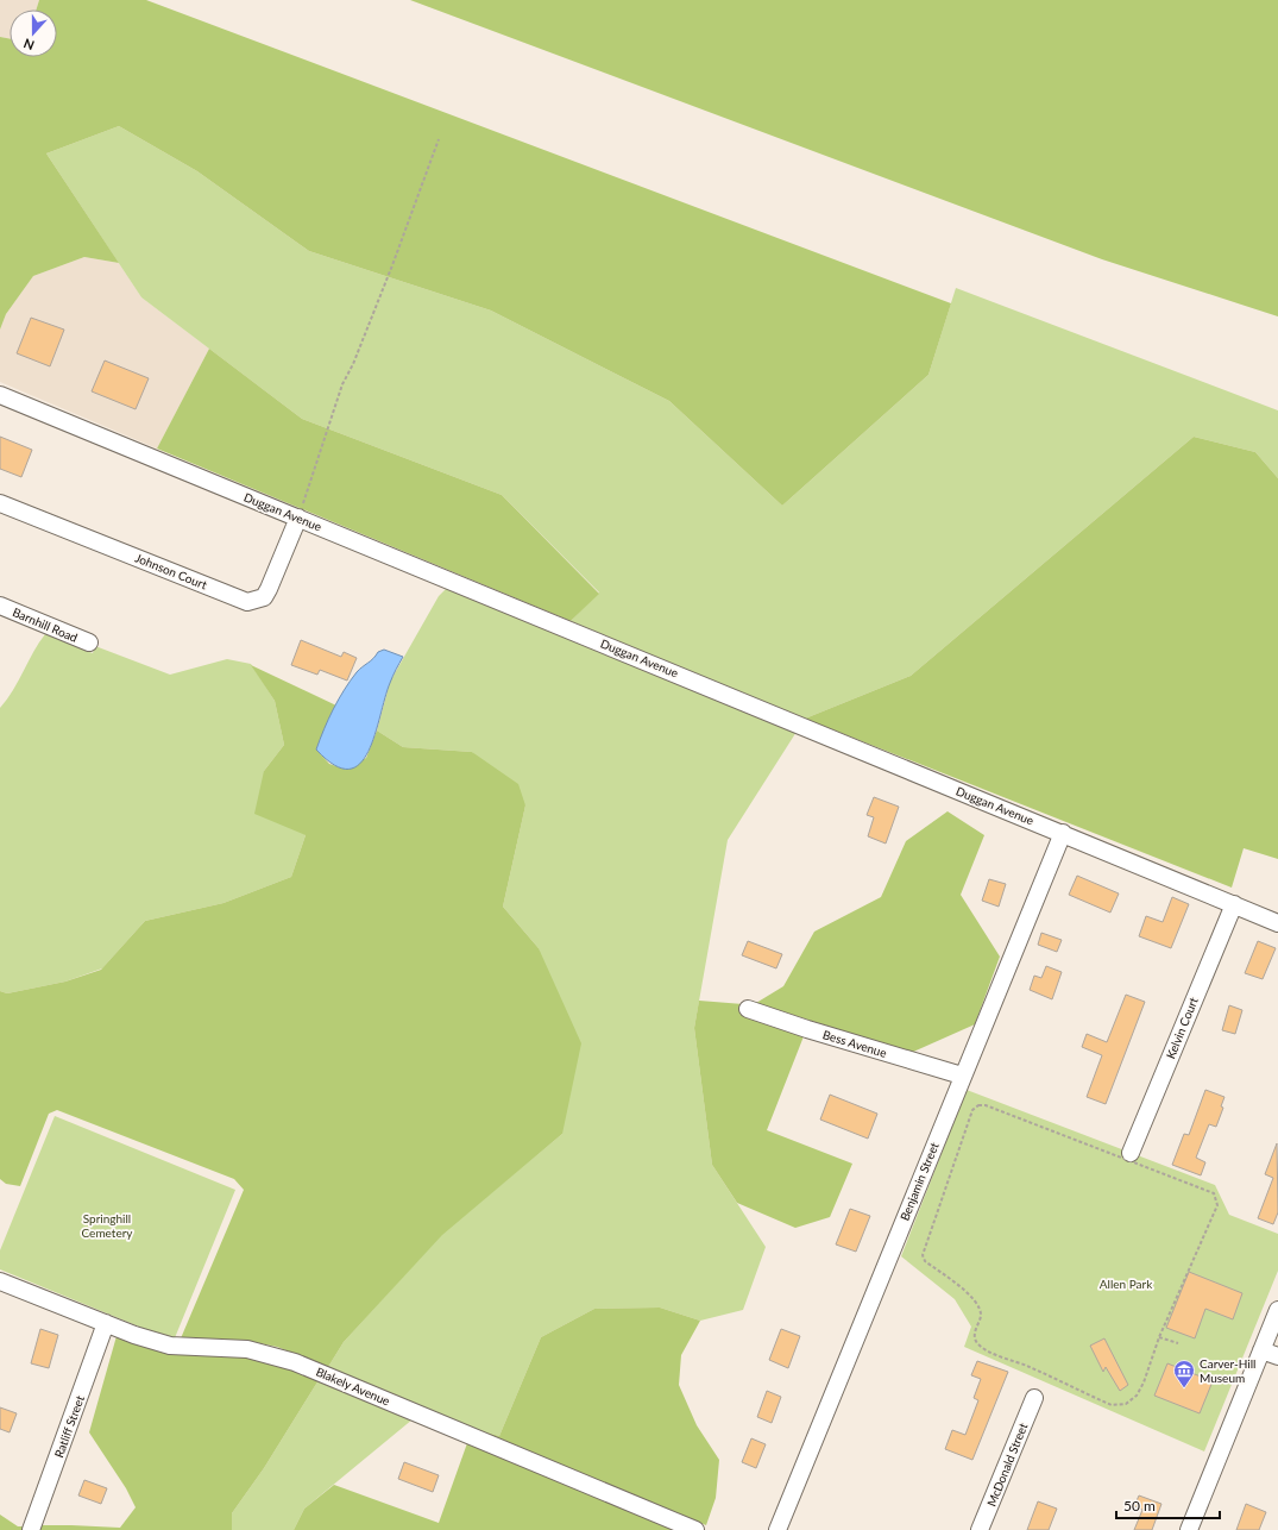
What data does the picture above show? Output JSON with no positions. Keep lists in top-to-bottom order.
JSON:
{
  "streets": {
    "street": [
      "Duggan Avenue",
      "Johnson Court",
      "Barnhill Road",
      "Kelvin Court",
      "Bess Avenue",
      "Benjamin Street",
      "Blakely Avenue",
      "Ratliff Street",
      "McDonald Street"
    ]
  },
  "crossings": [
    ["Duggan Avenue", "Johnson Court"],
    ["Duggan Avenue", "Kelvin Court"],
    ["Duggan Avenue", "Benjamin Street"],
    ["Bess Avenue", "Benjamin Street"],
    ["Blakely Avenue", "Ratliff Street"]
  ],
  "parks": ["Springhill Cemetery", "Allen Park"],
  "places": {
    "museum": ["Carver-Hill Museum"]
  },
  "scale_bar": "50 m",
  "north": "bottom"
}
